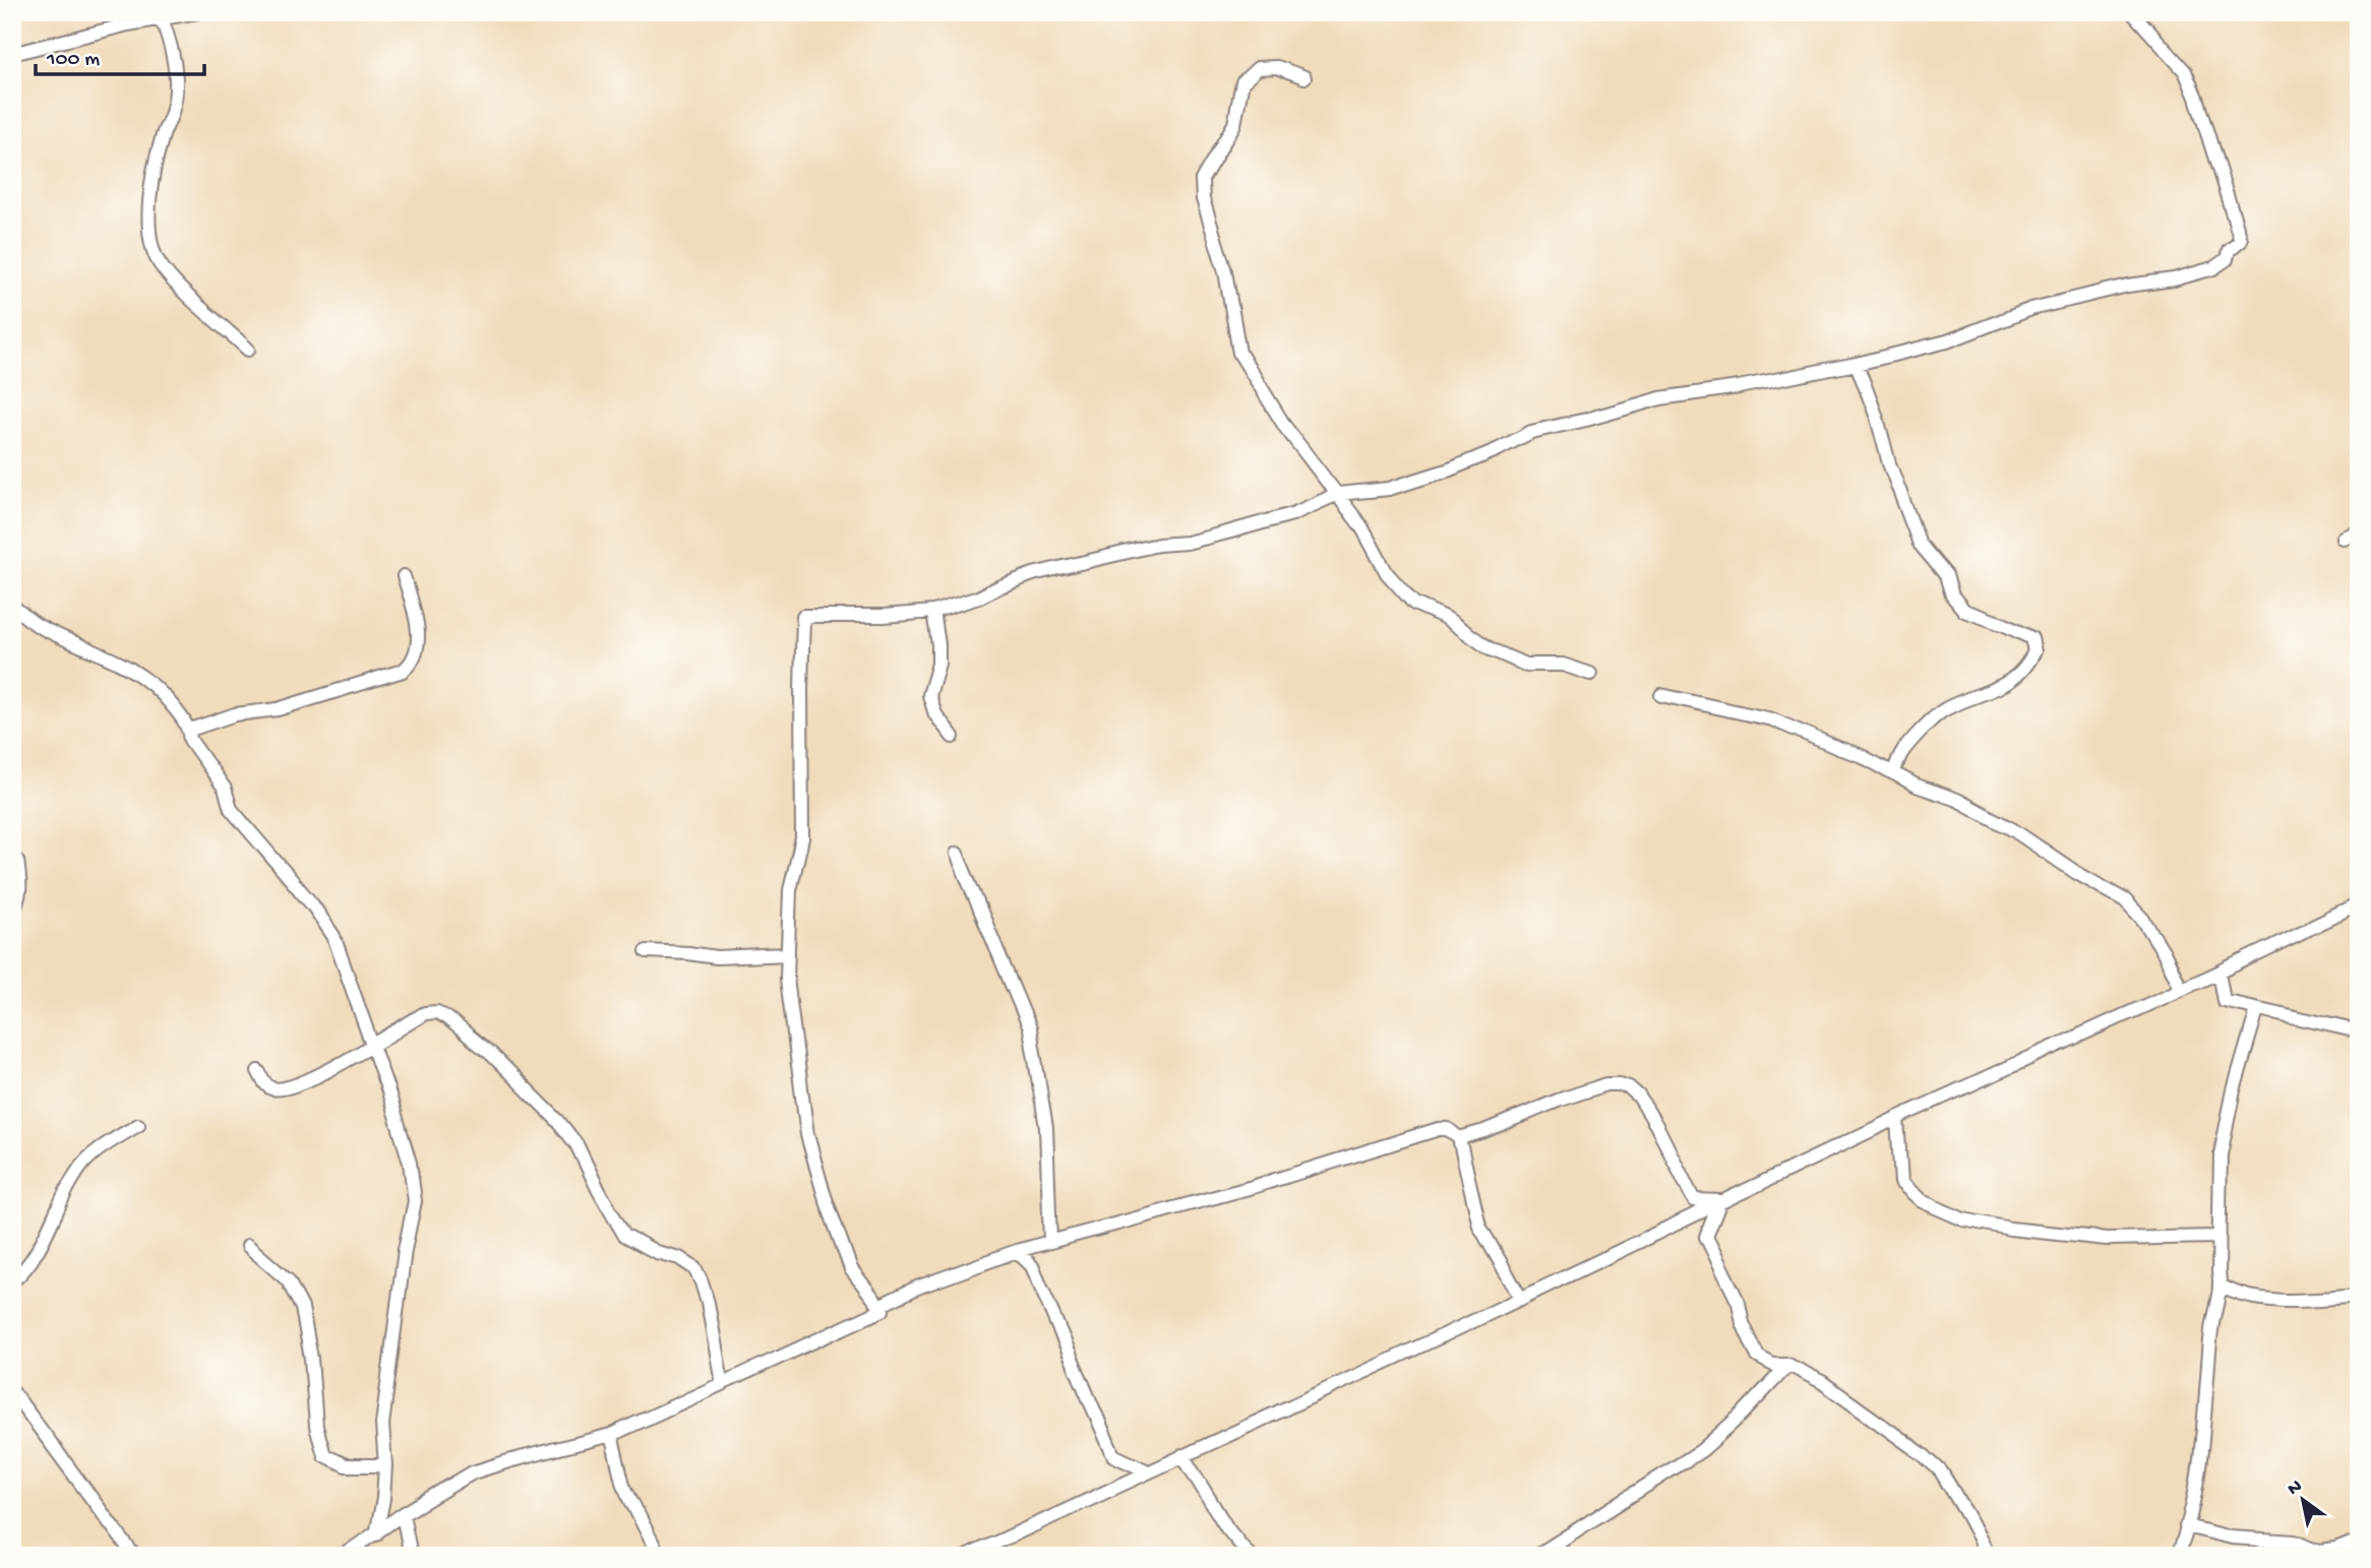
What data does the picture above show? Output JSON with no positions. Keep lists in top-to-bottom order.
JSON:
{
  "scale_bar": "100 m",
  "north": "top left"
}
